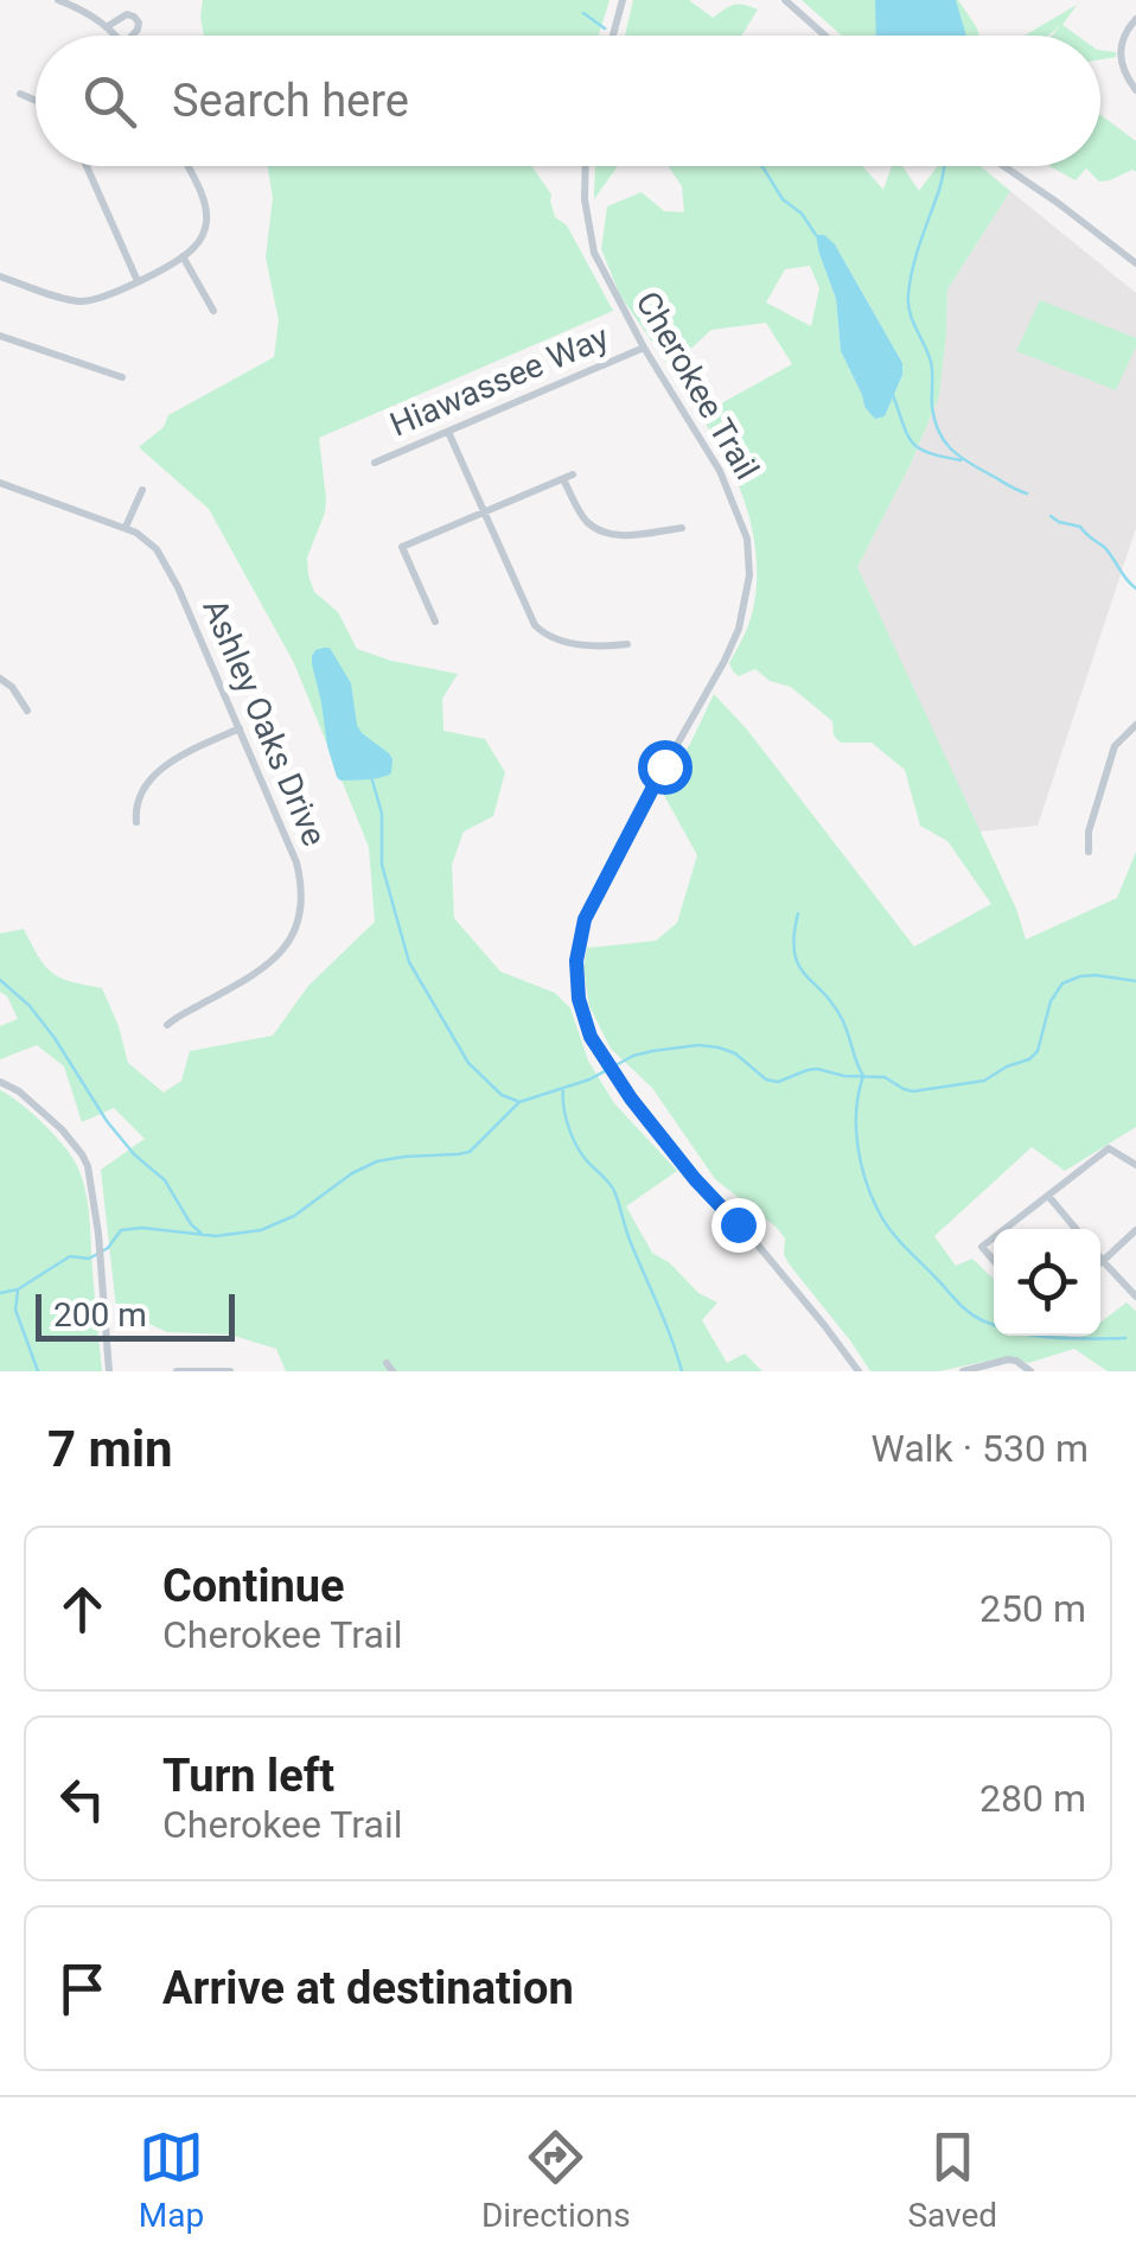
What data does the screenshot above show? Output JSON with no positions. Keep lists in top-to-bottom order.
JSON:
{
  "streets": {
    "street": ["Hiawassee Way", "Cherokee Trail", "Ashley Oaks Drive"]
  },
  "crossings": [
    ["Hiawassee Way", "Cherokee Trail"]
  ],
  "scale_bar": "200 m",
  "page": {
    "search": "Search here",
    "scale": "200 m",
    "heading": ["7 min", "Walk · 530 m"],
    "list": [
      ["Continue", "Cherokee Trail", "250 m"],
      ["Turn left", "Cherokee Trail", "280 m"],
      "Arrive at destination"
    ],
    "nav": ["Map", "Directions", "Saved"]
  }
}
